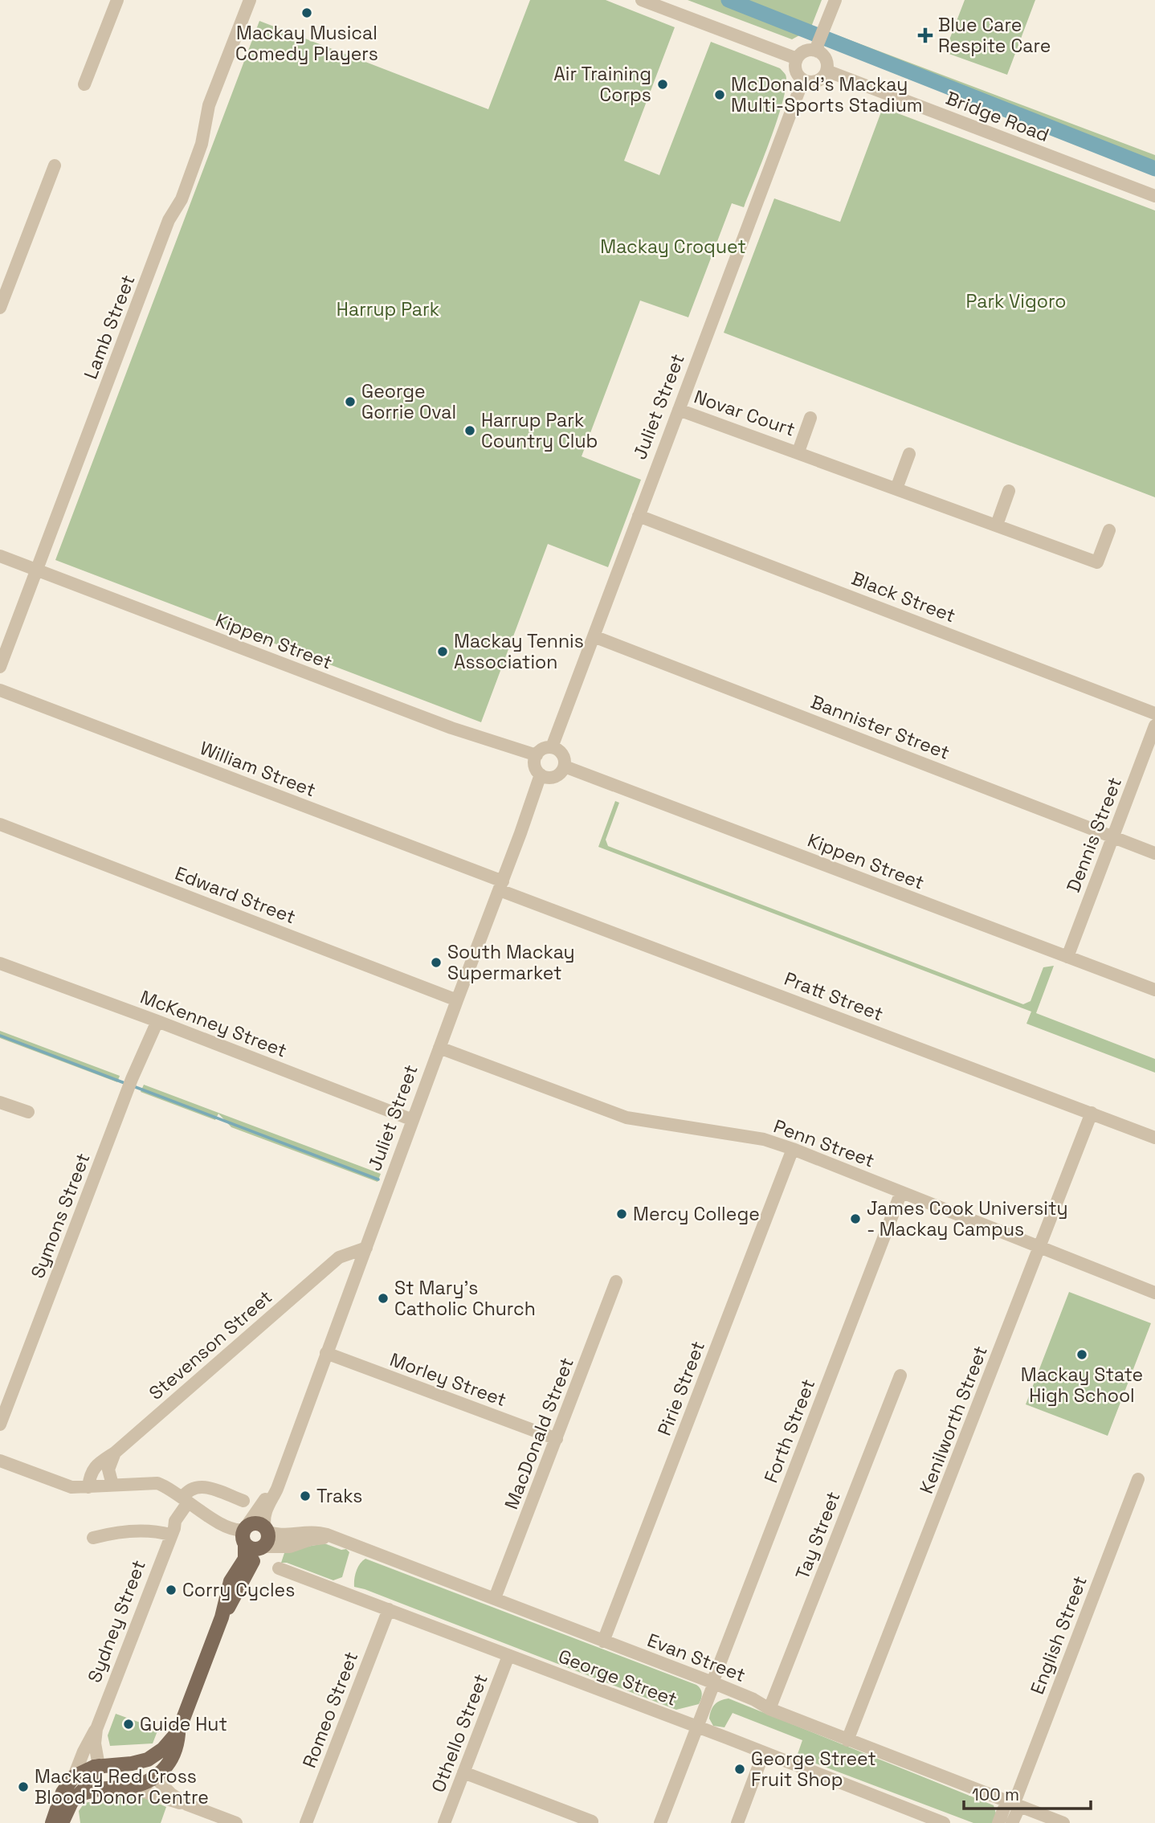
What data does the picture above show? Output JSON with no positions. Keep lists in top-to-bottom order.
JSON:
{
  "streets": {
    "main road": ["Juliet Street"],
    "street": [
      "Bridge Road",
      "Lamb Street",
      "Novar Court",
      "Black Street",
      "Kippen Street",
      "Bannister Street",
      "William Street",
      "Dennis Street",
      "Edward Street",
      "Pratt Street",
      "McKenney Street",
      "Penn Street",
      "Symons Street",
      "Stevenson Street",
      "Morley Street",
      "Pirie Street",
      "Kenilworth Street",
      "Forth Street",
      "MacDonald Street",
      "Tay Street",
      "Sydney Street",
      "English Street",
      "Evan Street",
      "George Street",
      "Romeo Street",
      "Othello Street"
    ]
  },
  "crossings": [
    ["Bridge Road", "Juliet Street"],
    ["Lamb Street", "Kippen Street"],
    ["Juliet Street", "Novar Court"],
    ["Juliet Street", "Black Street"],
    ["Juliet Street", "Kippen Street"],
    ["Juliet Street", "Bannister Street"],
    ["Juliet Street", "William Street"],
    ["Juliet Street", "Edward Street"],
    ["Juliet Street", "Pratt Street"],
    ["Juliet Street", "McKenney Street"],
    ["Juliet Street", "Penn Street"],
    ["Juliet Street", "Stevenson Street"],
    ["Juliet Street", "Morley Street"],
    ["Juliet Street", "Evan Street"],
    ["Kippen Street", "Dennis Street"],
    ["Bannister Street", "Dennis Street"],
    ["William Street", "Pratt Street"],
    ["Pratt Street", "Kenilworth Street"],
    ["McKenney Street", "Symons Street"],
    ["Penn Street", "Pirie Street"],
    ["Penn Street", "Kenilworth Street"],
    ["Penn Street", "Forth Street"],
    ["Morley Street", "MacDonald Street"],
    ["Pirie Street", "Evan Street"],
    ["Kenilworth Street", "Evan Street"],
    ["Forth Street", "Evan Street"],
    ["Forth Street", "George Street"],
    ["MacDonald Street", "Evan Street"],
    ["Tay Street", "Evan Street"],
    ["English Street", "Evan Street"],
    ["George Street", "Romeo Street"],
    ["George Street", "Othello Street"]
  ],
  "parks": ["Mackay Croquet", "Park Vigoro", "Harrup Park"],
  "places": {
    "other": [
      "Mackay Musical Comedy Players",
      "Air Training Corps",
      "McDonald's Mackay Multi-Sports Stadium",
      "George Gorrie Oval",
      "Harrup Park Country Club",
      "Mackay Tennis Association",
      "South Mackay Supermarket",
      "Mercy College",
      "James Cook University - Mackay Campus",
      "St Mary's Catholic Church",
      "Mackay State High School",
      "Traks",
      "Corry Cycles",
      "Guide Hut",
      "George Street Fruit Shop",
      "Mackay Red Cross Blood Donor Centre"
    ],
    "health": ["Blue Care Respite Care"]
  },
  "scale_bar": "100 m"
}
